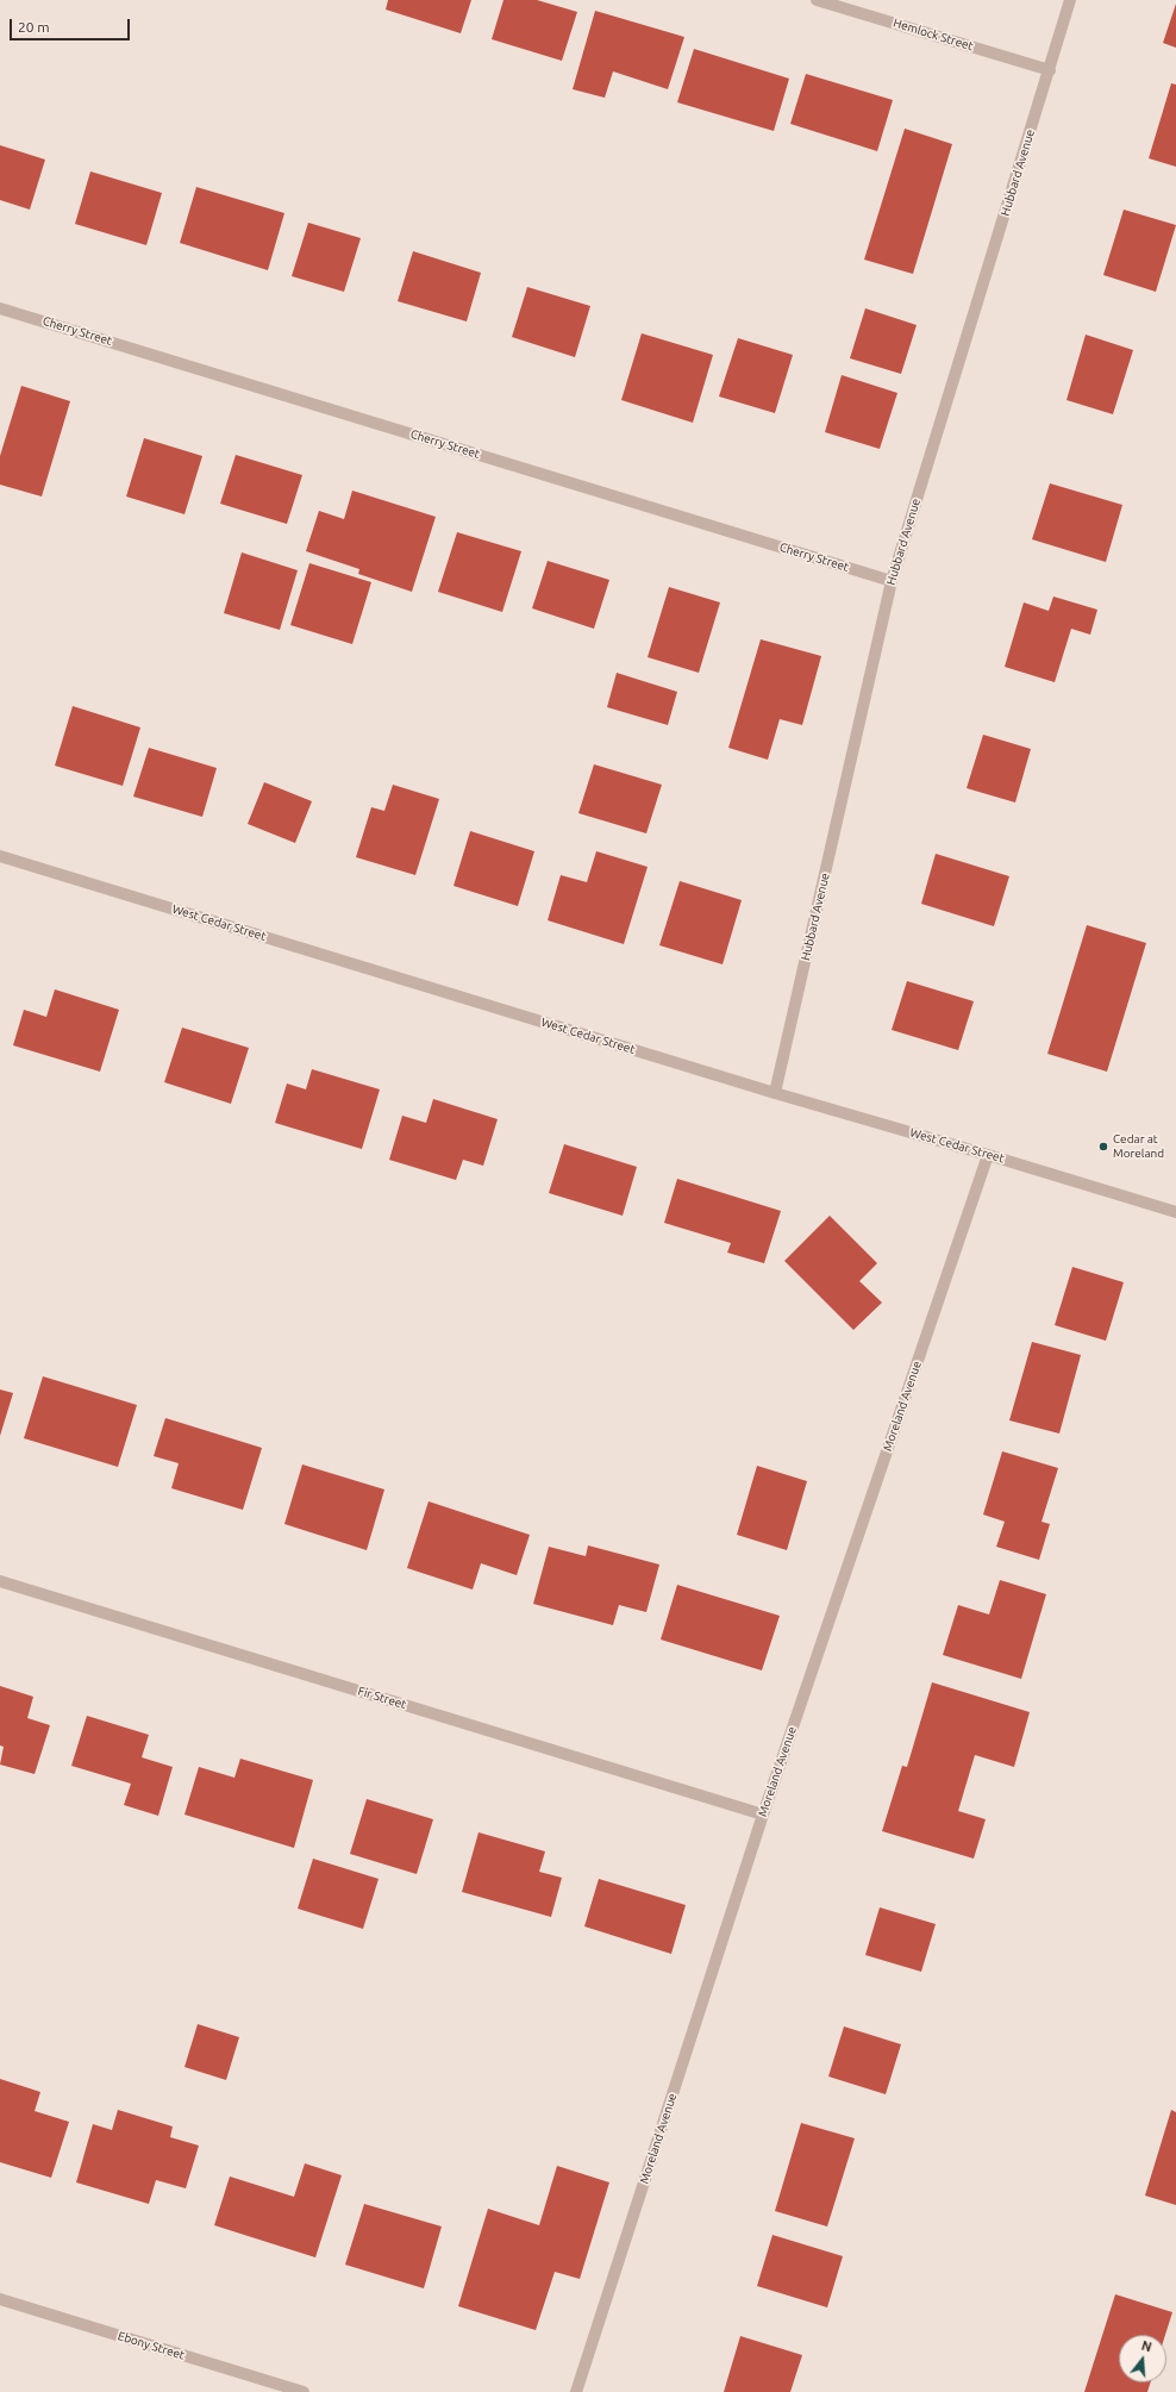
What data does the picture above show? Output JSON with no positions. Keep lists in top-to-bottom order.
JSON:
{
  "streets": {
    "street": [
      "Hemlock Street",
      "Hubbard Avenue",
      "Cherry Street",
      "West Cedar Street",
      "Moreland Avenue",
      "Fir Street",
      "Ebony Street"
    ]
  },
  "crossings": [
    ["Hemlock Street", "Hubbard Avenue"],
    ["Hubbard Avenue", "Cherry Street"],
    ["Hubbard Avenue", "West Cedar Street"],
    ["West Cedar Street", "Moreland Avenue"],
    ["Moreland Avenue", "Fir Street"]
  ],
  "places": ["Cedar at Moreland"],
  "scale_bar": "20 m",
  "north": "top"
}
